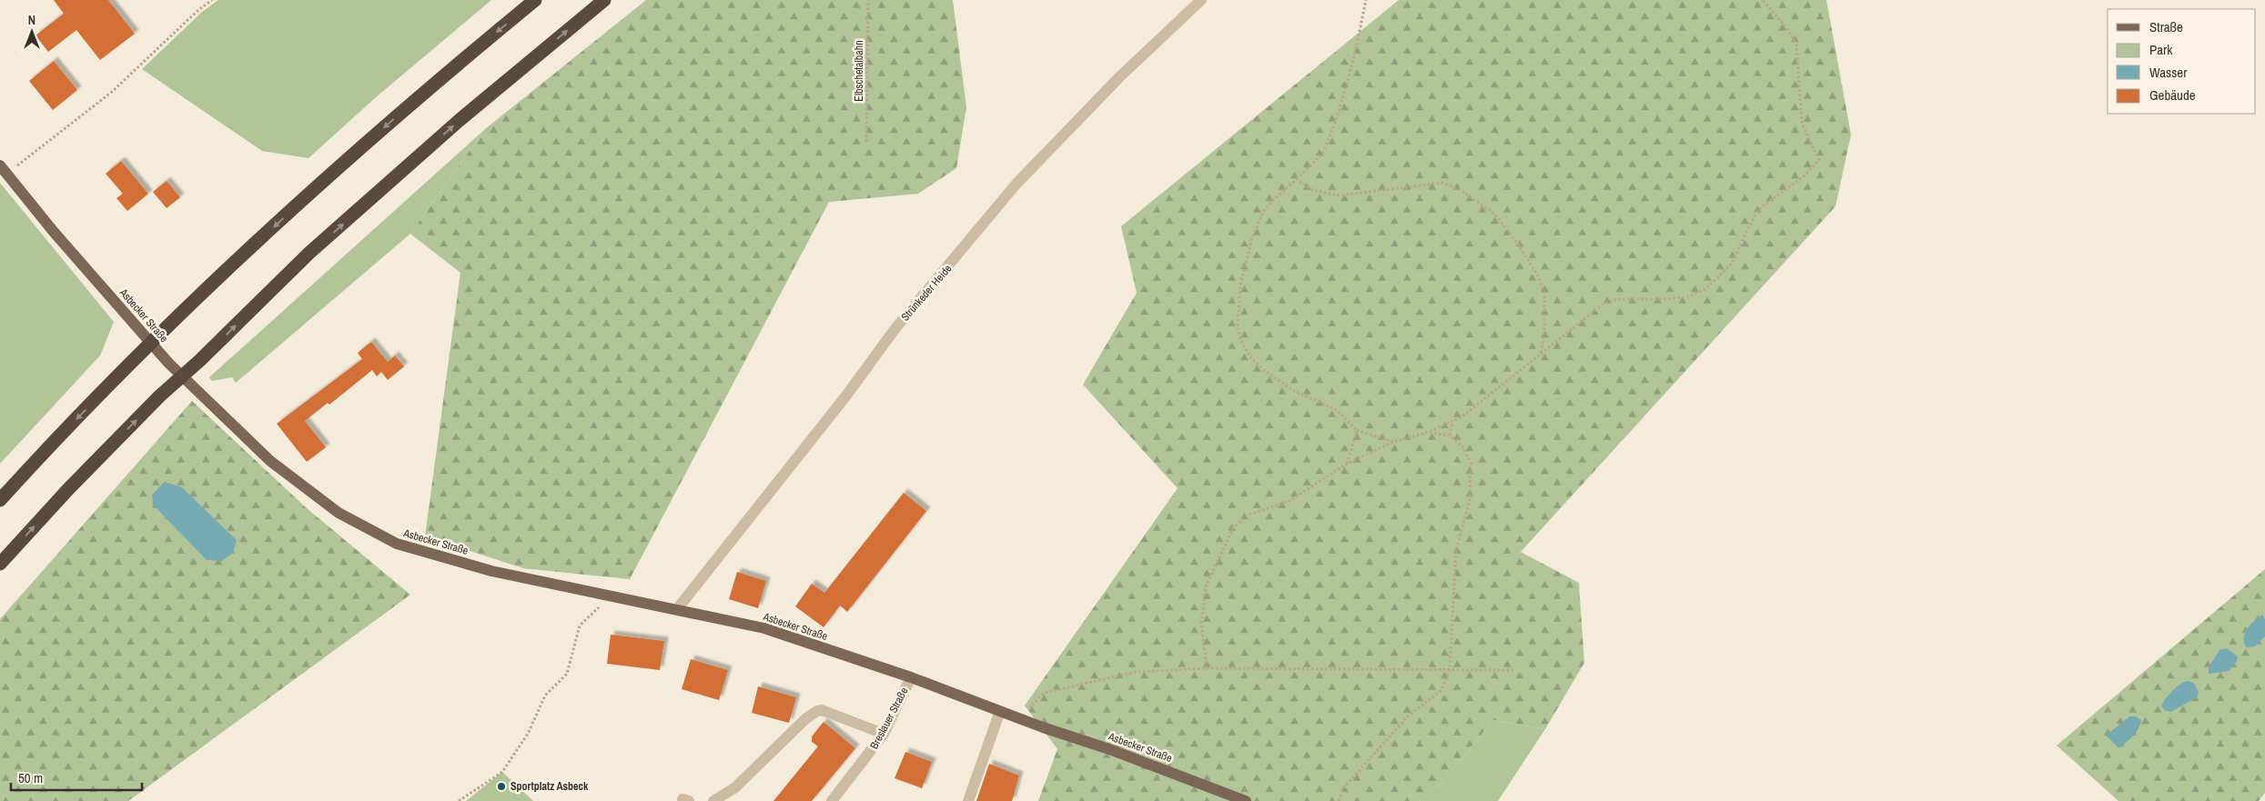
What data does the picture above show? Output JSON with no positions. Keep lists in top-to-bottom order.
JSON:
{
  "streets": {
    "main road": ["Asbecker Straße"],
    "street": ["Strünkeder Heide", "Breslauer Straße"],
    "path": ["Elbschetalbahn"]
  },
  "crossings": [
    ["Strünkeder Heide", "Asbecker Straße"],
    ["Asbecker Straße", "Breslauer Straße"]
  ],
  "places": ["Sportplatz Asbeck"],
  "legend": [
    "Straße",
    "Park",
    "Wasser",
    "Gebäude"
  ],
  "scale_bar": "50 m",
  "north": "top"
}
